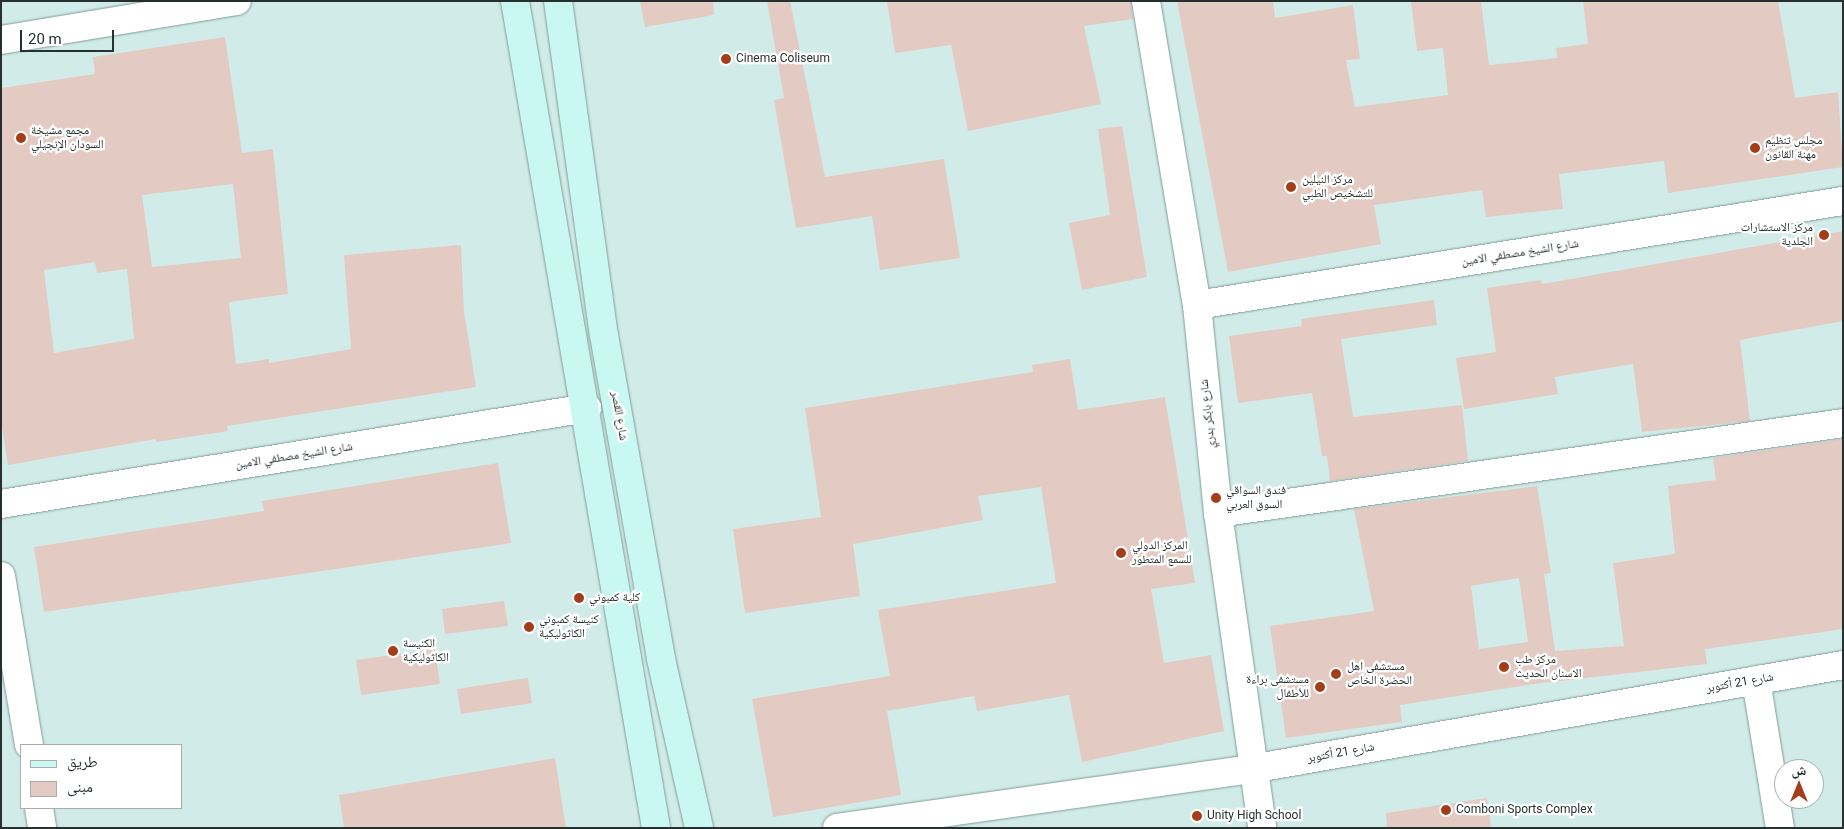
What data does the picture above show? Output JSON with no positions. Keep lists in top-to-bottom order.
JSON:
{
  "streets": {
    "main road": ["شارع القصر"],
    "street": ["شارع الشيخ مصطفي الامين", "شارع بابكر بدري", "شارع 21 أكتوبر"]
  },
  "crossings": [
    ["شارع الشيخ مصطفي الامين", "شارع بابكر بدري"],
    ["شارع بابكر بدري", "شارع 21 أكتوبر"]
  ],
  "places": [
    "Cinema Coliseum",
    "مجمع مشيخة السودان الإنجيلي",
    "مجلس تنظيم مهنة القانون",
    "مركز النيلين للتشخيص الطبي",
    "مركز الاستشارات الجلدية",
    "فندق السواقي السوق العربي",
    "المركز الدولي للسمع المتطور",
    "كلية كمبوني",
    "كنيسة كمبوني الكاثوليكية",
    "الكنيسة الكاثوليكية",
    "مركز طب الاسنان الحديث",
    "مستشفى اهل الحضرة الخاص",
    "مستشفى براءة للأطفال",
    "Comboni Sports Complex",
    "Unity High School"
  ],
  "legend": ["طريق", "مبنى"],
  "scale_bar": "20 m",
  "north": "top"
}
